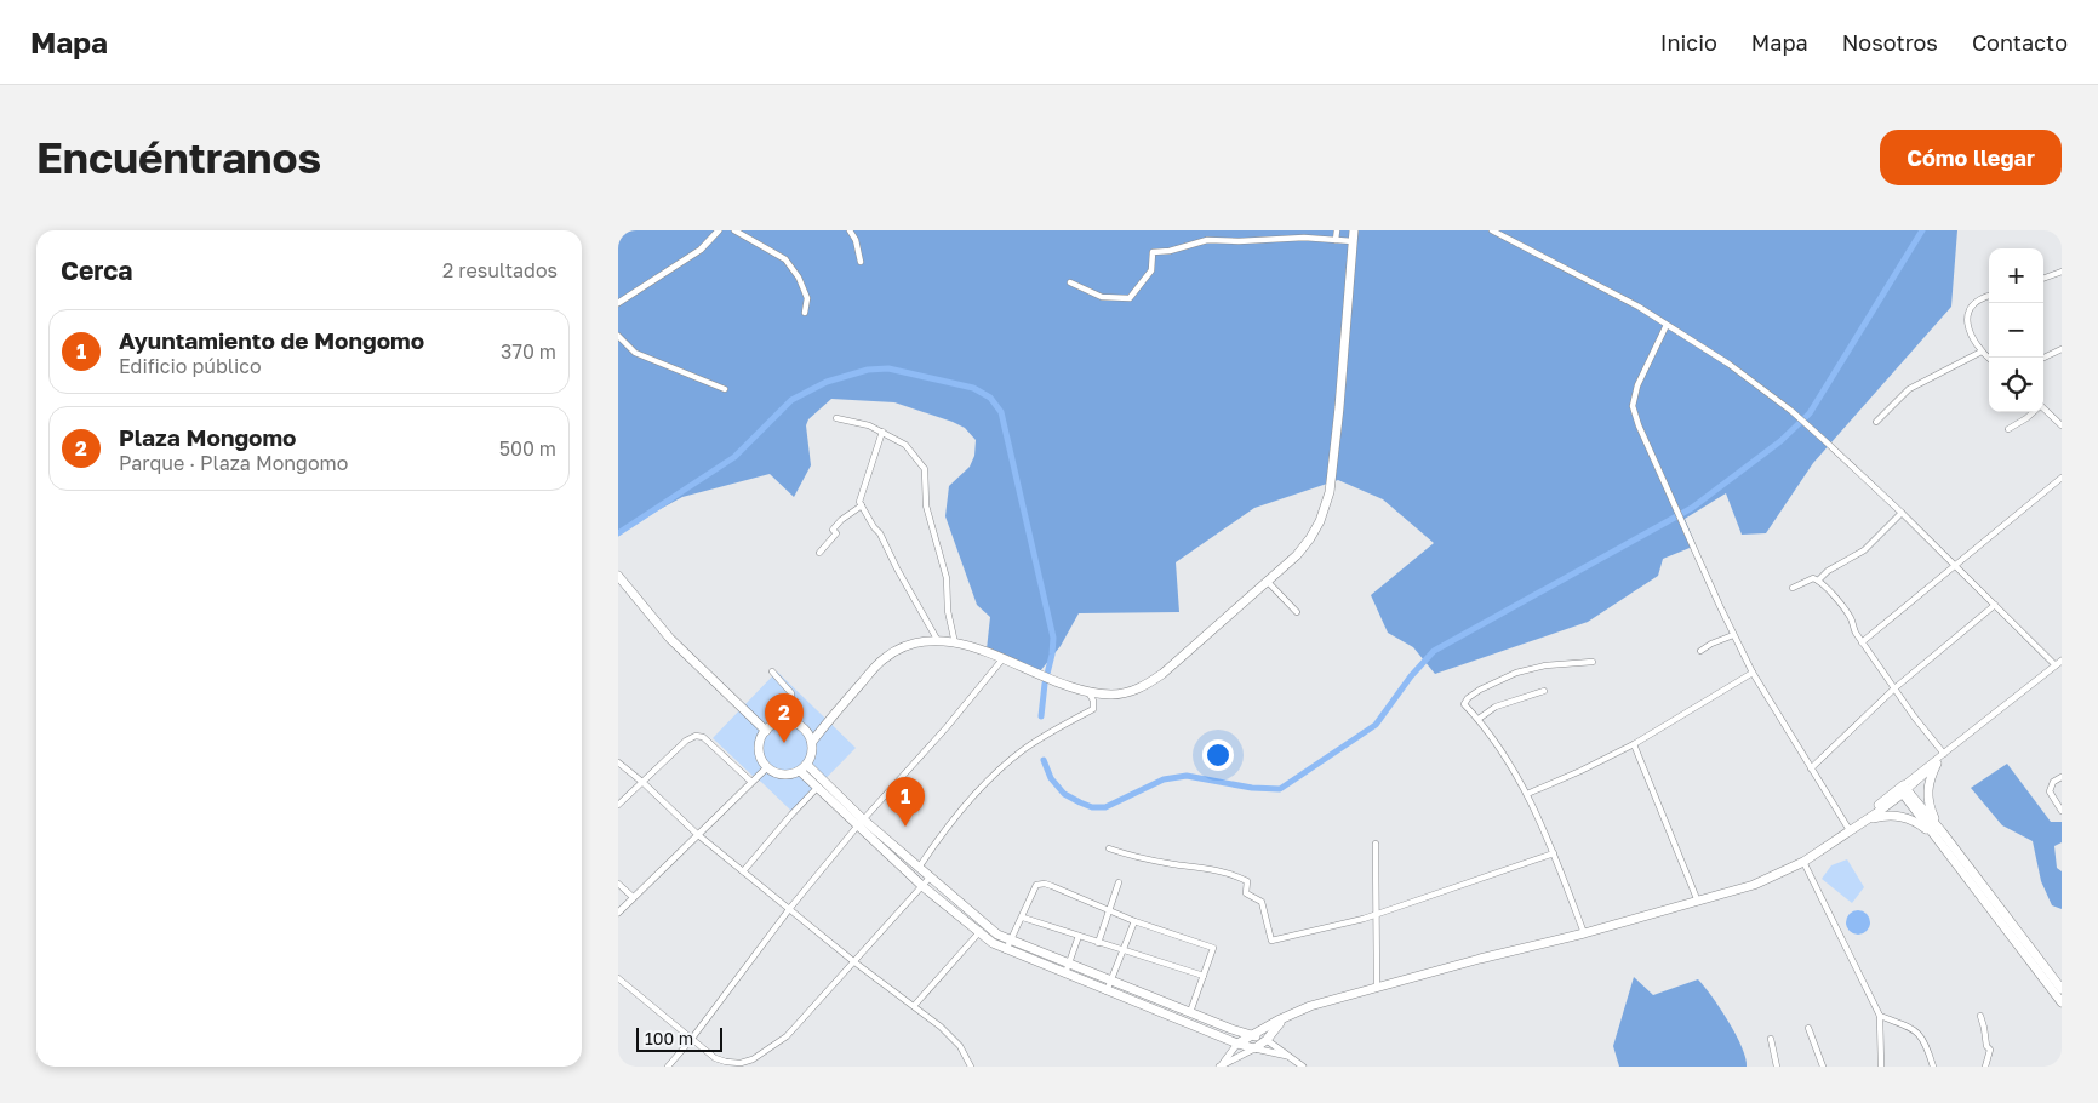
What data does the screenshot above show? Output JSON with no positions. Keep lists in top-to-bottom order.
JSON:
{
  "scale_bar": "100 m",
  "page": {
    "header": "Mapa",
    "nav": [
      "Inicio",
      "Mapa",
      "Nosotros",
      "Contacto"
    ],
    "buttons": "Cómo llegar",
    "title": "Encuéntranos",
    "heading": ["Cerca", "2 resultados"],
    "map_buttons": ["+", "−"],
    "list": [
      {
        "mark": "1",
        "name": "Ayuntamiento de Mongomo",
        "note": "Edificio público",
        "value": "370 m"
      },
      {
        "mark": "2",
        "name": "Plaza Mongomo",
        "note": "Parque · Plaza Mongomo",
        "value": "500 m"
      }
    ],
    "pins": ["2", "1"],
    "scale": "100 m"
  }
}
